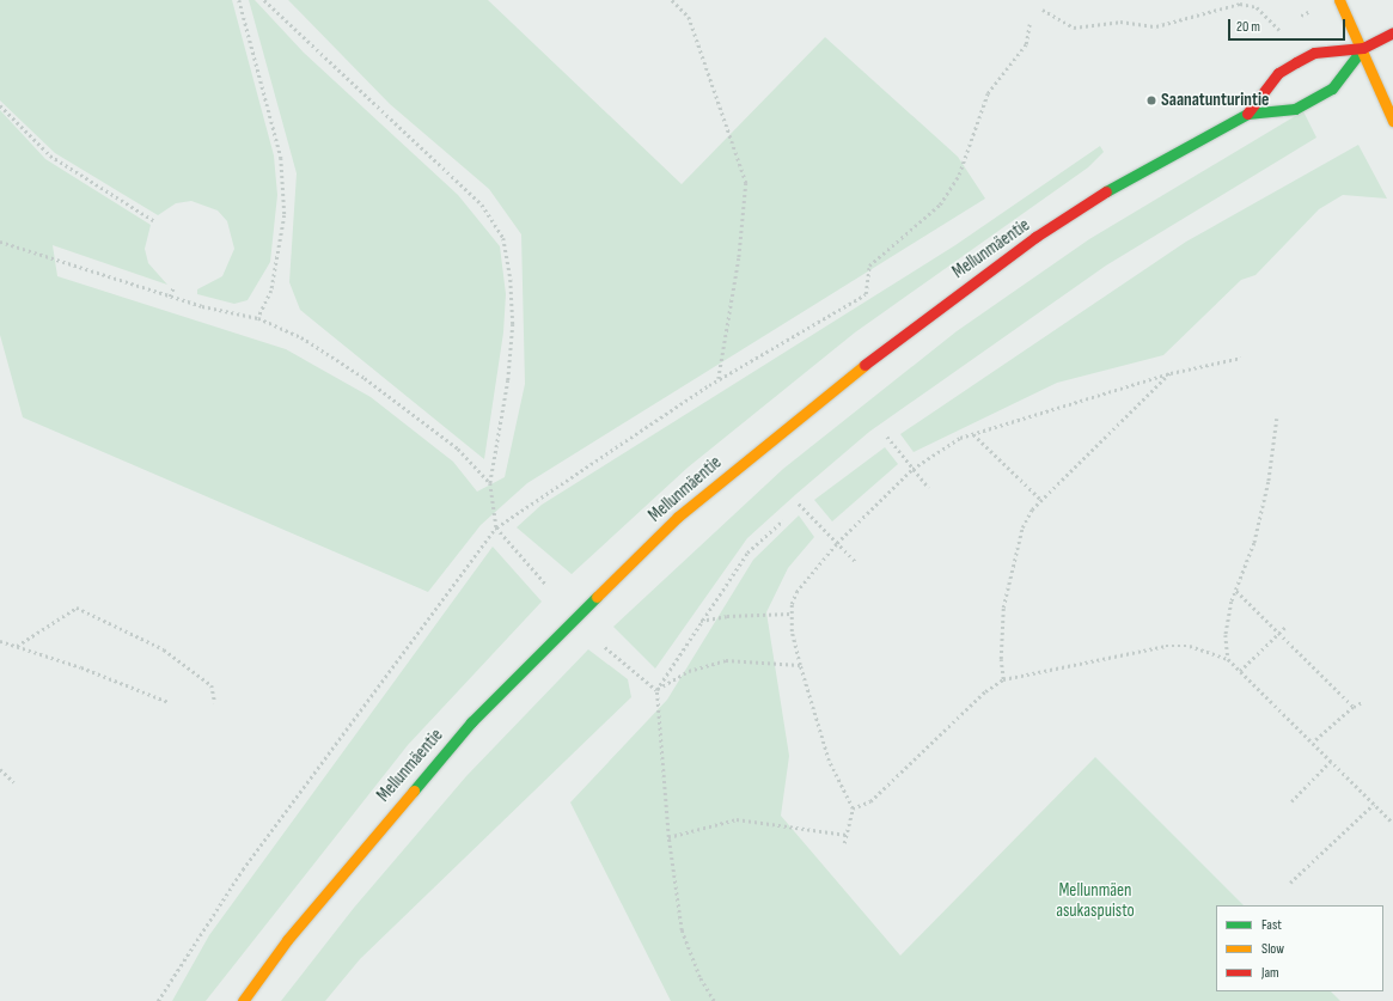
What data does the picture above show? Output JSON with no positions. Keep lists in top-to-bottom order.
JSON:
{
  "streets": {
    "main road": ["Mellunmäentie"]
  },
  "parks": ["Mellunmäen asukaspuisto"],
  "places": ["Saanatunturintie"],
  "legend": ["Fast", "Slow", "Jam"],
  "scale_bar": "20 m"
}
